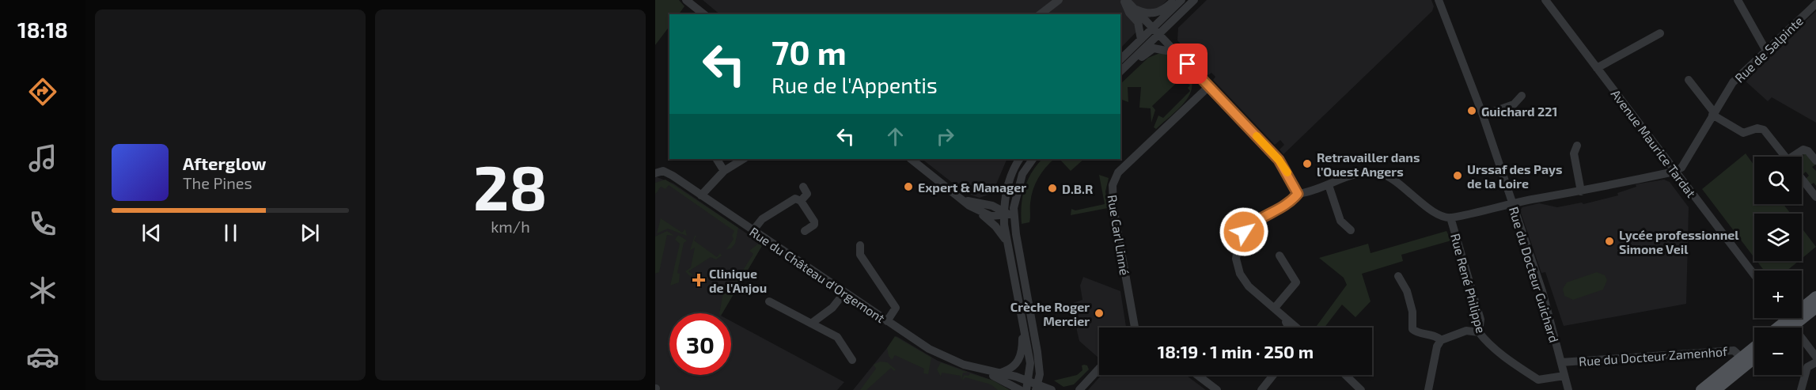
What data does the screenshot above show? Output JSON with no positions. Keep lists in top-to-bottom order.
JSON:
{
  "streets": {
    "street": [
      "Rue de Salpinte",
      "Avenue Maurice Tardat",
      "Rue Carl Linné",
      "Rue du Château d'Orgemont",
      "Rue du Docteur Guichard",
      "Rue René Philippe",
      "Rue du Docteur Zamenhof"
    ]
  },
  "crossings": [
    ["Rue de Salpinte", "Avenue Maurice Tardat"],
    ["Rue du Docteur Guichard", "Rue René Philippe"],
    ["Rue du Docteur Guichard", "Rue du Docteur Zamenhof"]
  ],
  "places": {
    "other": [
      "Guichard 221",
      "Retravailler dans l'Ouest Angers",
      "Urssaf des Pays de la Loire",
      "Expert & Manager",
      "D.B.R",
      "Lycée professionnel Simone Veil",
      "Crèche Roger Mercier"
    ],
    "health": ["Clinique de l'Anjou"]
  },
  "page": {
    "tabs": "18:18",
    "tile": ["28", "km/h"],
    "turn": ["70 m", "Rue de l'Appentis"],
    "song": ["Afterglow", "The Pines"],
    "map_buttons": ["+", "−"],
    "limit": "30",
    "trip": "18:19 · 1 min · 250 m"
  }
}
